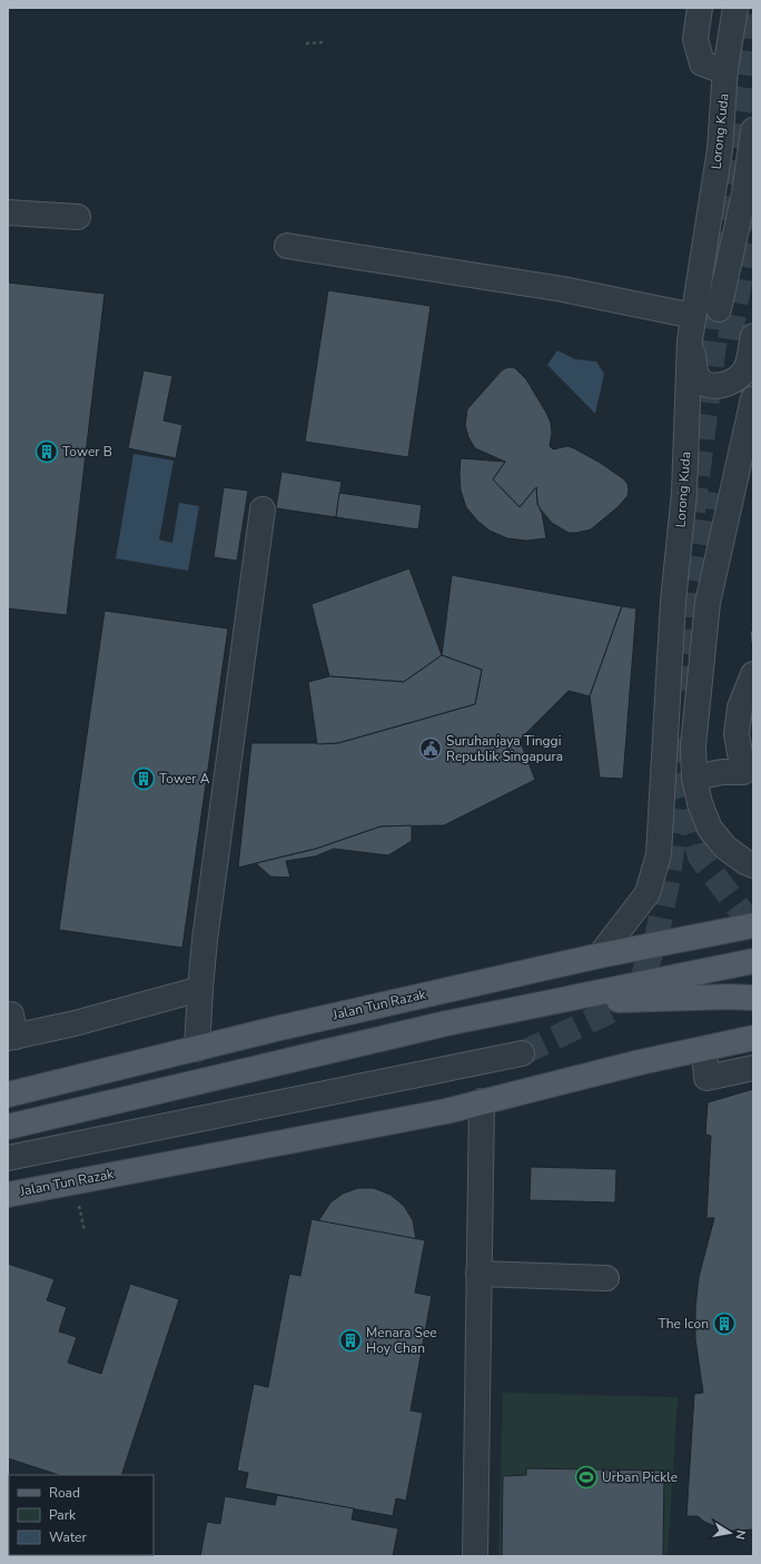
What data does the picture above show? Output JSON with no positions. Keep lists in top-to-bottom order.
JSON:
{
  "streets": {
    "main road": ["Jalan Tun Razak"],
    "street": ["Lorong Kuda"]
  },
  "crossings": [
    ["Lorong Kuda", "Jalan Tun Razak"]
  ],
  "places": {
    "building": [
      "Tower B",
      "Tower A",
      "The Icon",
      "Menara See Hoy Chan"
    ],
    "public building": ["Suruhanjaya Tinggi Republik Singapura"],
    "sports": ["Urban Pickle"]
  },
  "legend": ["Road", "Park", "Water"],
  "north": "right"
}
